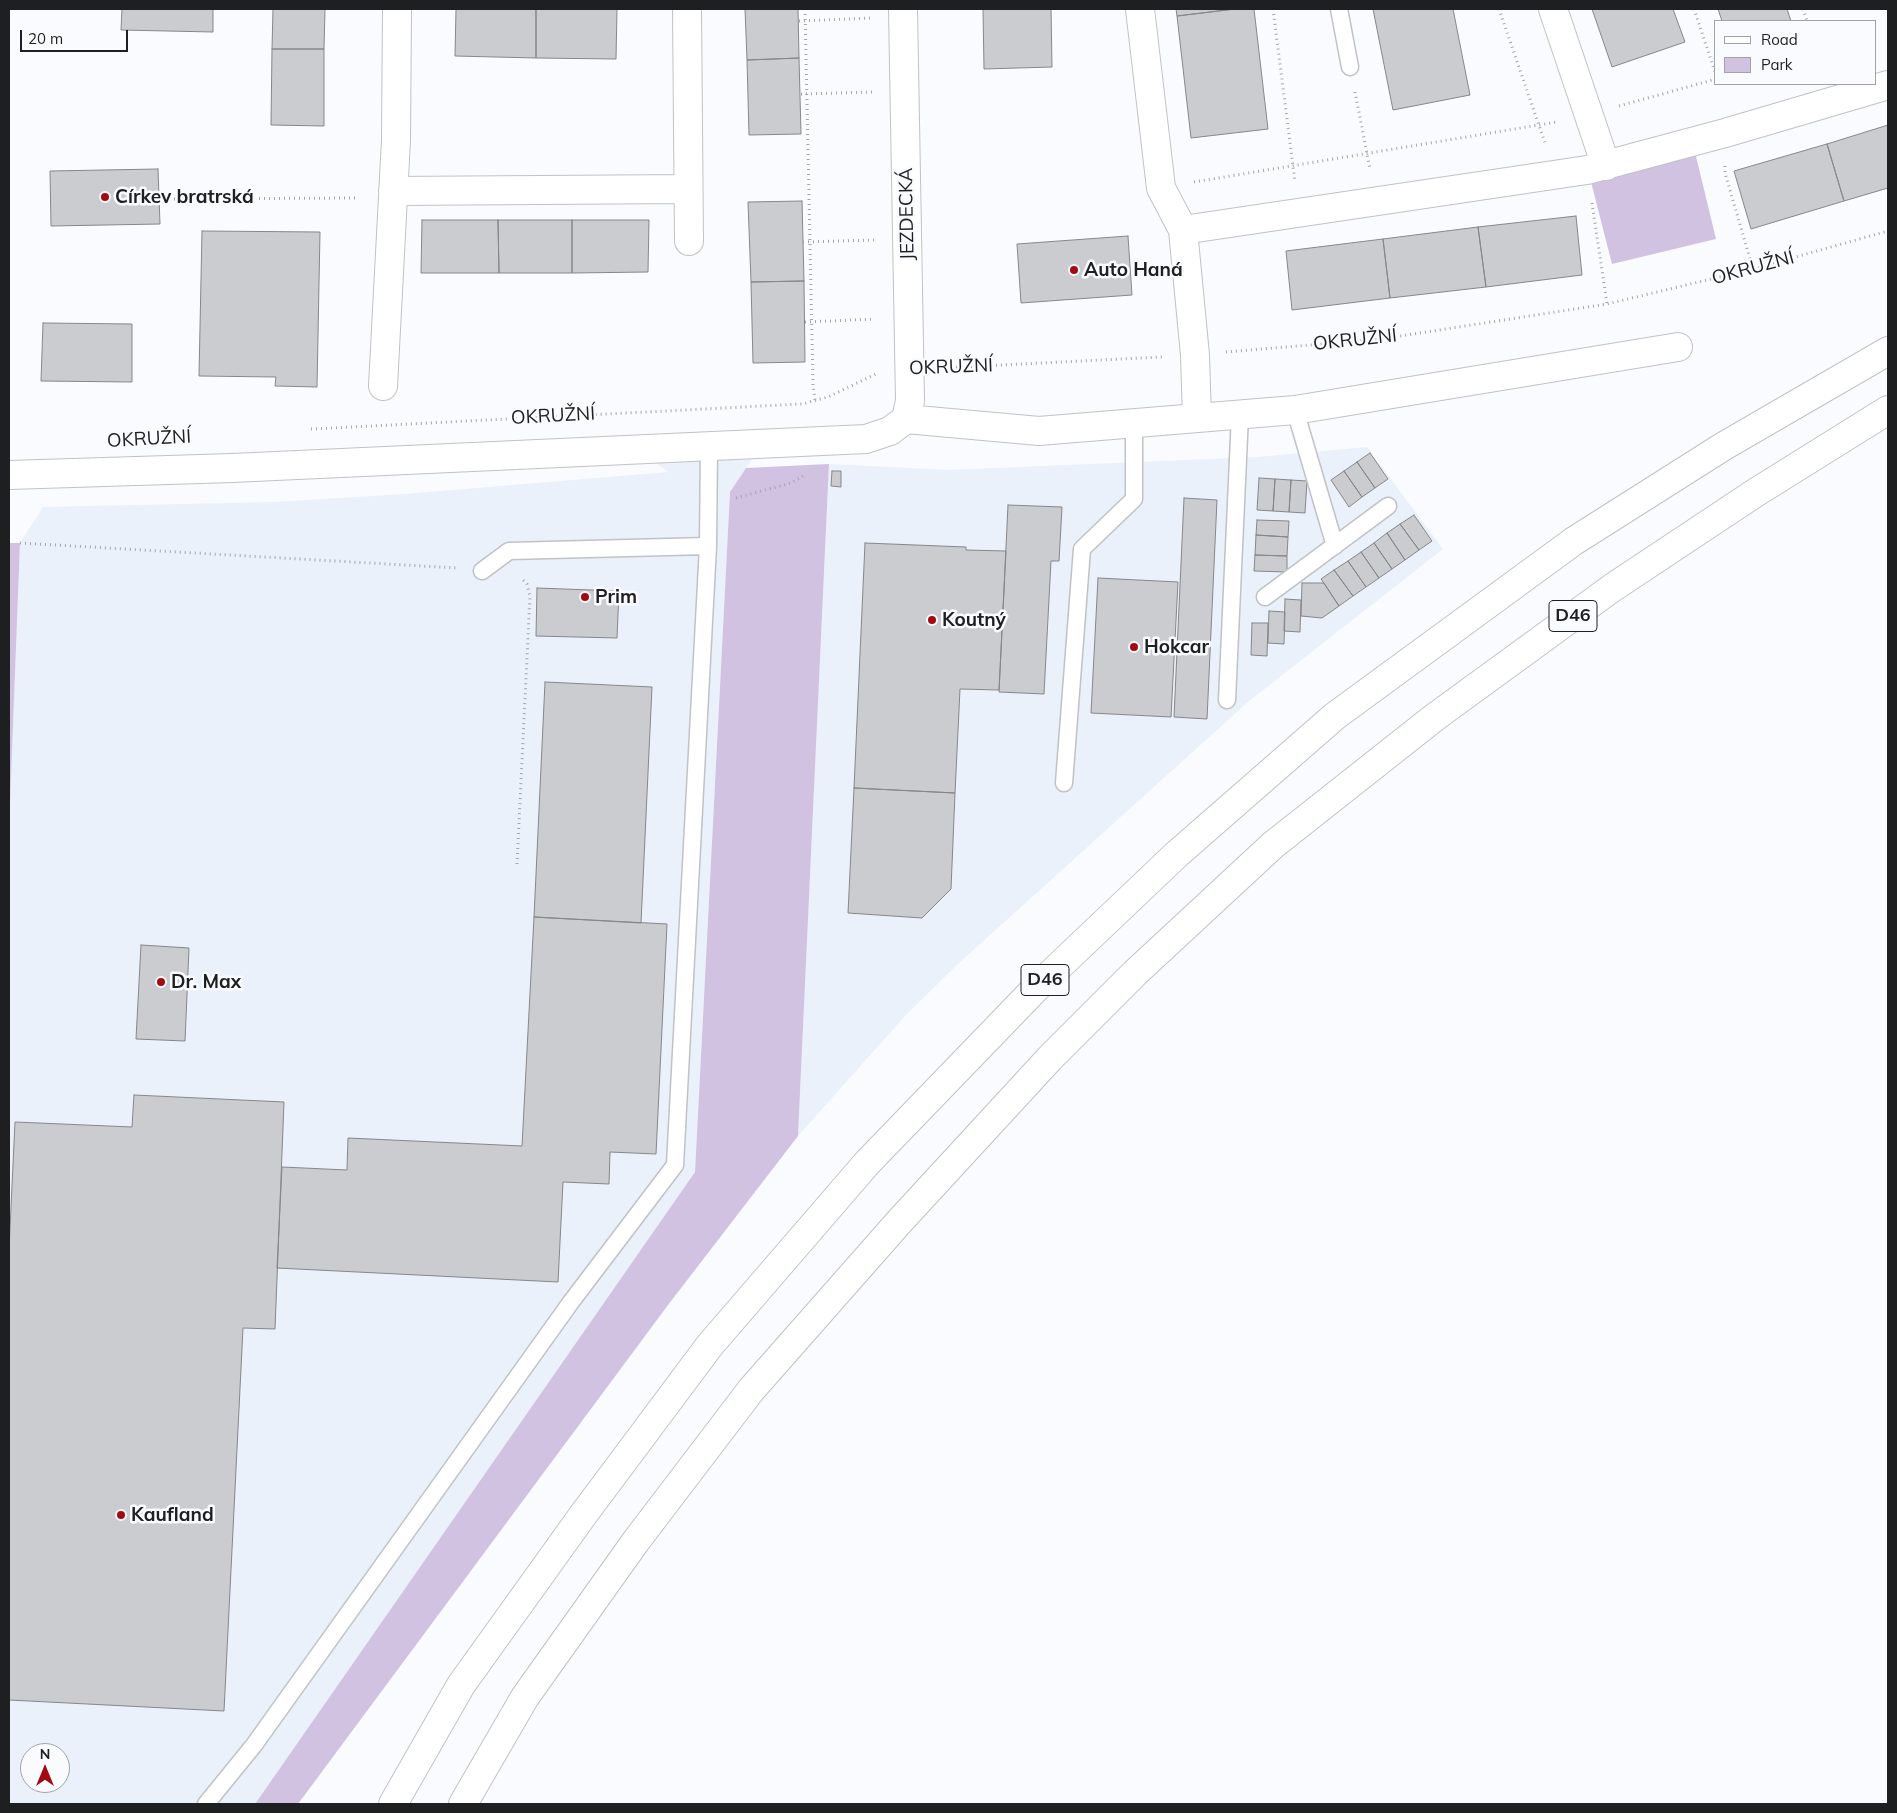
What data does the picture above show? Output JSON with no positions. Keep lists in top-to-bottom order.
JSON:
{
  "streets": {
    "main road": ["JEZDECKÁ", "OKRUŽNÍ", "D46"]
  },
  "crossings": [
    ["JEZDECKÁ", "OKRUŽNÍ"]
  ],
  "places": [
    "Církev bratrská",
    "Auto Haná",
    "Prim",
    "Koutný",
    "Hokcar",
    "Dr. Max",
    "Kaufland"
  ],
  "legend": ["Road", "Park"],
  "scale_bar": "20 m",
  "north": "top"
}
